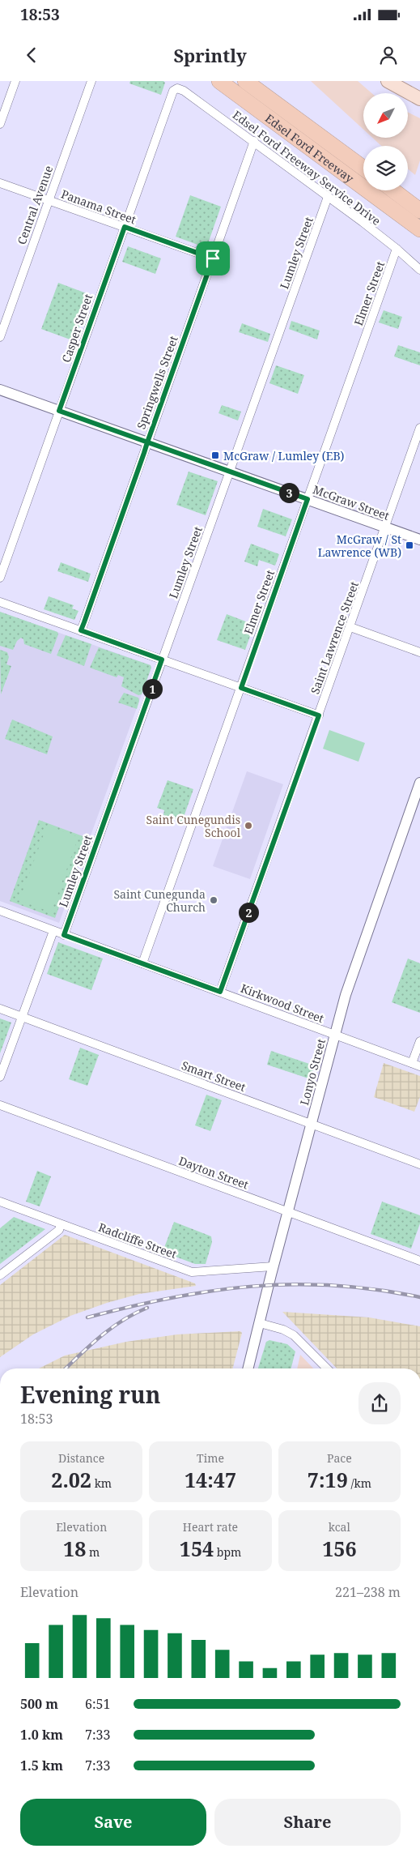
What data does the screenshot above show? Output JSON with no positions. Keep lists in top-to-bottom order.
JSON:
{
  "streets": {
    "highway": ["Edsel Ford Freeway"],
    "street": [
      "Edsel Ford Freeway Service Drive",
      "Central Avenue",
      "Panama Street",
      "Lumley Street",
      "Elmer Street",
      "Casper Street",
      "Springwells Street",
      "McGraw Street",
      "Saint Lawrence Street",
      "Kirkwood Street",
      "Lonyo Street",
      "Smart Street",
      "Dayton Street",
      "Radcliffe Street"
    ]
  },
  "crossings": [
    ["Edsel Ford Freeway Service Drive", "Lumley Street"],
    ["Edsel Ford Freeway Service Drive", "Elmer Street"],
    ["Edsel Ford Freeway Service Drive", "Casper Street"],
    ["Edsel Ford Freeway Service Drive", "Springwells Street"],
    ["Central Avenue", "Panama Street"],
    ["Panama Street", "Casper Street"],
    ["Panama Street", "Springwells Street"],
    ["Lumley Street", "McGraw Street"],
    ["Lumley Street", "Kirkwood Street"],
    ["Elmer Street", "McGraw Street"],
    ["Elmer Street", "Kirkwood Street"],
    ["Casper Street", "McGraw Street"],
    ["Springwells Street", "McGraw Street"],
    ["McGraw Street", "Saint Lawrence Street"],
    ["Saint Lawrence Street", "Kirkwood Street"],
    ["Kirkwood Street", "Lonyo Street"],
    ["Lonyo Street", "Smart Street"],
    ["Lonyo Street", "Dayton Street"],
    ["Lonyo Street", "Radcliffe Street"]
  ],
  "places": {
    "transit": ["McGraw / Lumley (EB)", "McGraw / St Lawrence (WB)"],
    "other": ["Saint Cunegundis School", "Saint Cunegunda Church"]
  },
  "north": "bottom left",
  "page": {
    "status": "18:53",
    "header": "Sprintly",
    "pins": ["3", "1", "2"],
    "heading": ["Evening run", "18:53"],
    "stats": [
      ["Distance", "2.02 km"],
      ["Time", "14:47"],
      ["Pace", "7:19 /km"],
      ["Elevation", "18 m"],
      ["Heart rate", "154 bpm"],
      ["kcal", "156"]
    ],
    "chart": ["Elevation", "221–238 m"],
    "list": [
      {
        "name": "500 m",
        "note": "6:51"
      },
      {
        "name": "1.0 km",
        "note": "7:33"
      },
      {
        "name": "1.5 km",
        "note": "7:33"
      }
    ],
    "buttons": ["Save", "Share"]
  }
}
